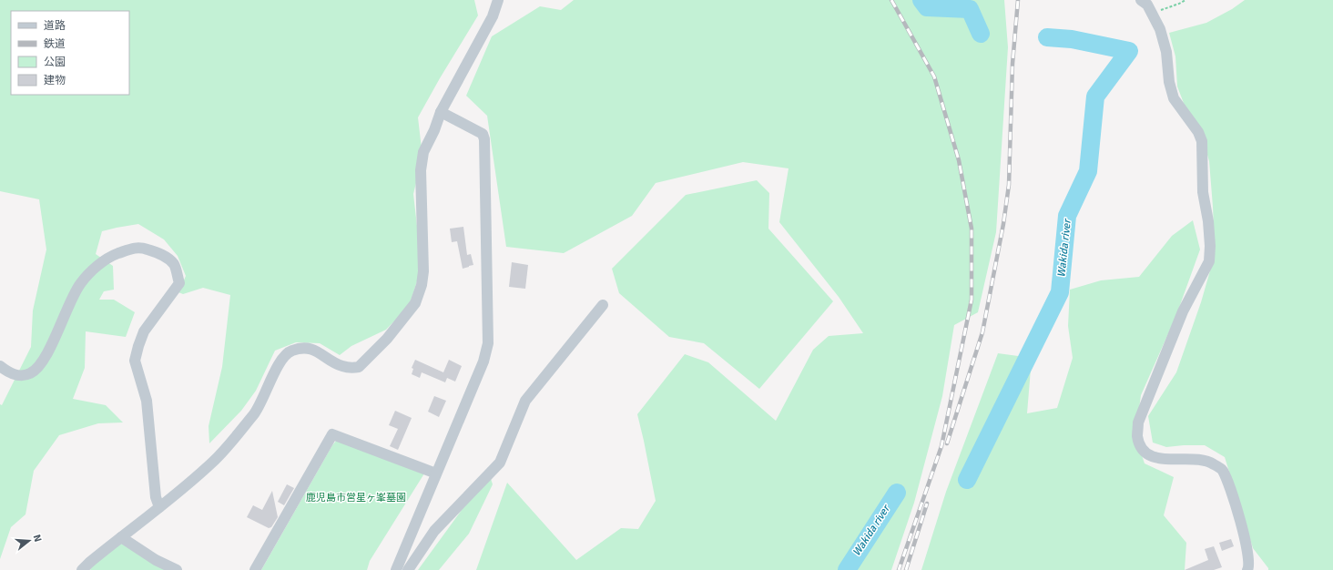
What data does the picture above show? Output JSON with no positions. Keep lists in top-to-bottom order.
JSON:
{
  "water": ["Wakida river"],
  "parks": ["鹿児島市営星ヶ峯墓園"],
  "legend": [
    "道路",
    "鉄道",
    "公園",
    "建物"
  ],
  "north": "right"
}
